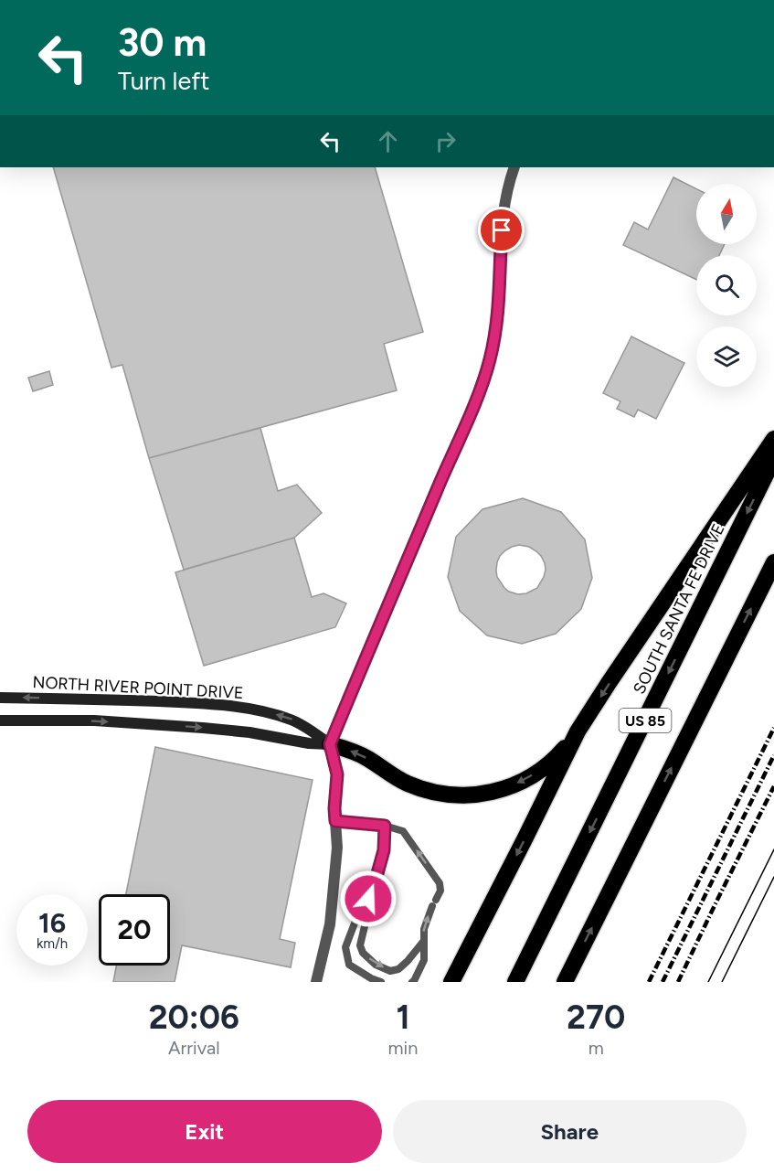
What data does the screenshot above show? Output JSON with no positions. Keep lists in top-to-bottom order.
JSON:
{
  "streets": {
    "highway": ["SOUTH SANTA FE DRIVE", "US 85"],
    "street": ["NORTH RIVER POINT DRIVE"]
  },
  "north": "top",
  "page": {
    "turn": ["30 m", "Turn left"],
    "speed": "16 km/h",
    "limit": "20",
    "eta": [
      "20:06",
      "Arrival",
      "1",
      "min",
      "270",
      "m"
    ],
    "buttons": ["Exit", "Share"]
  }
}
